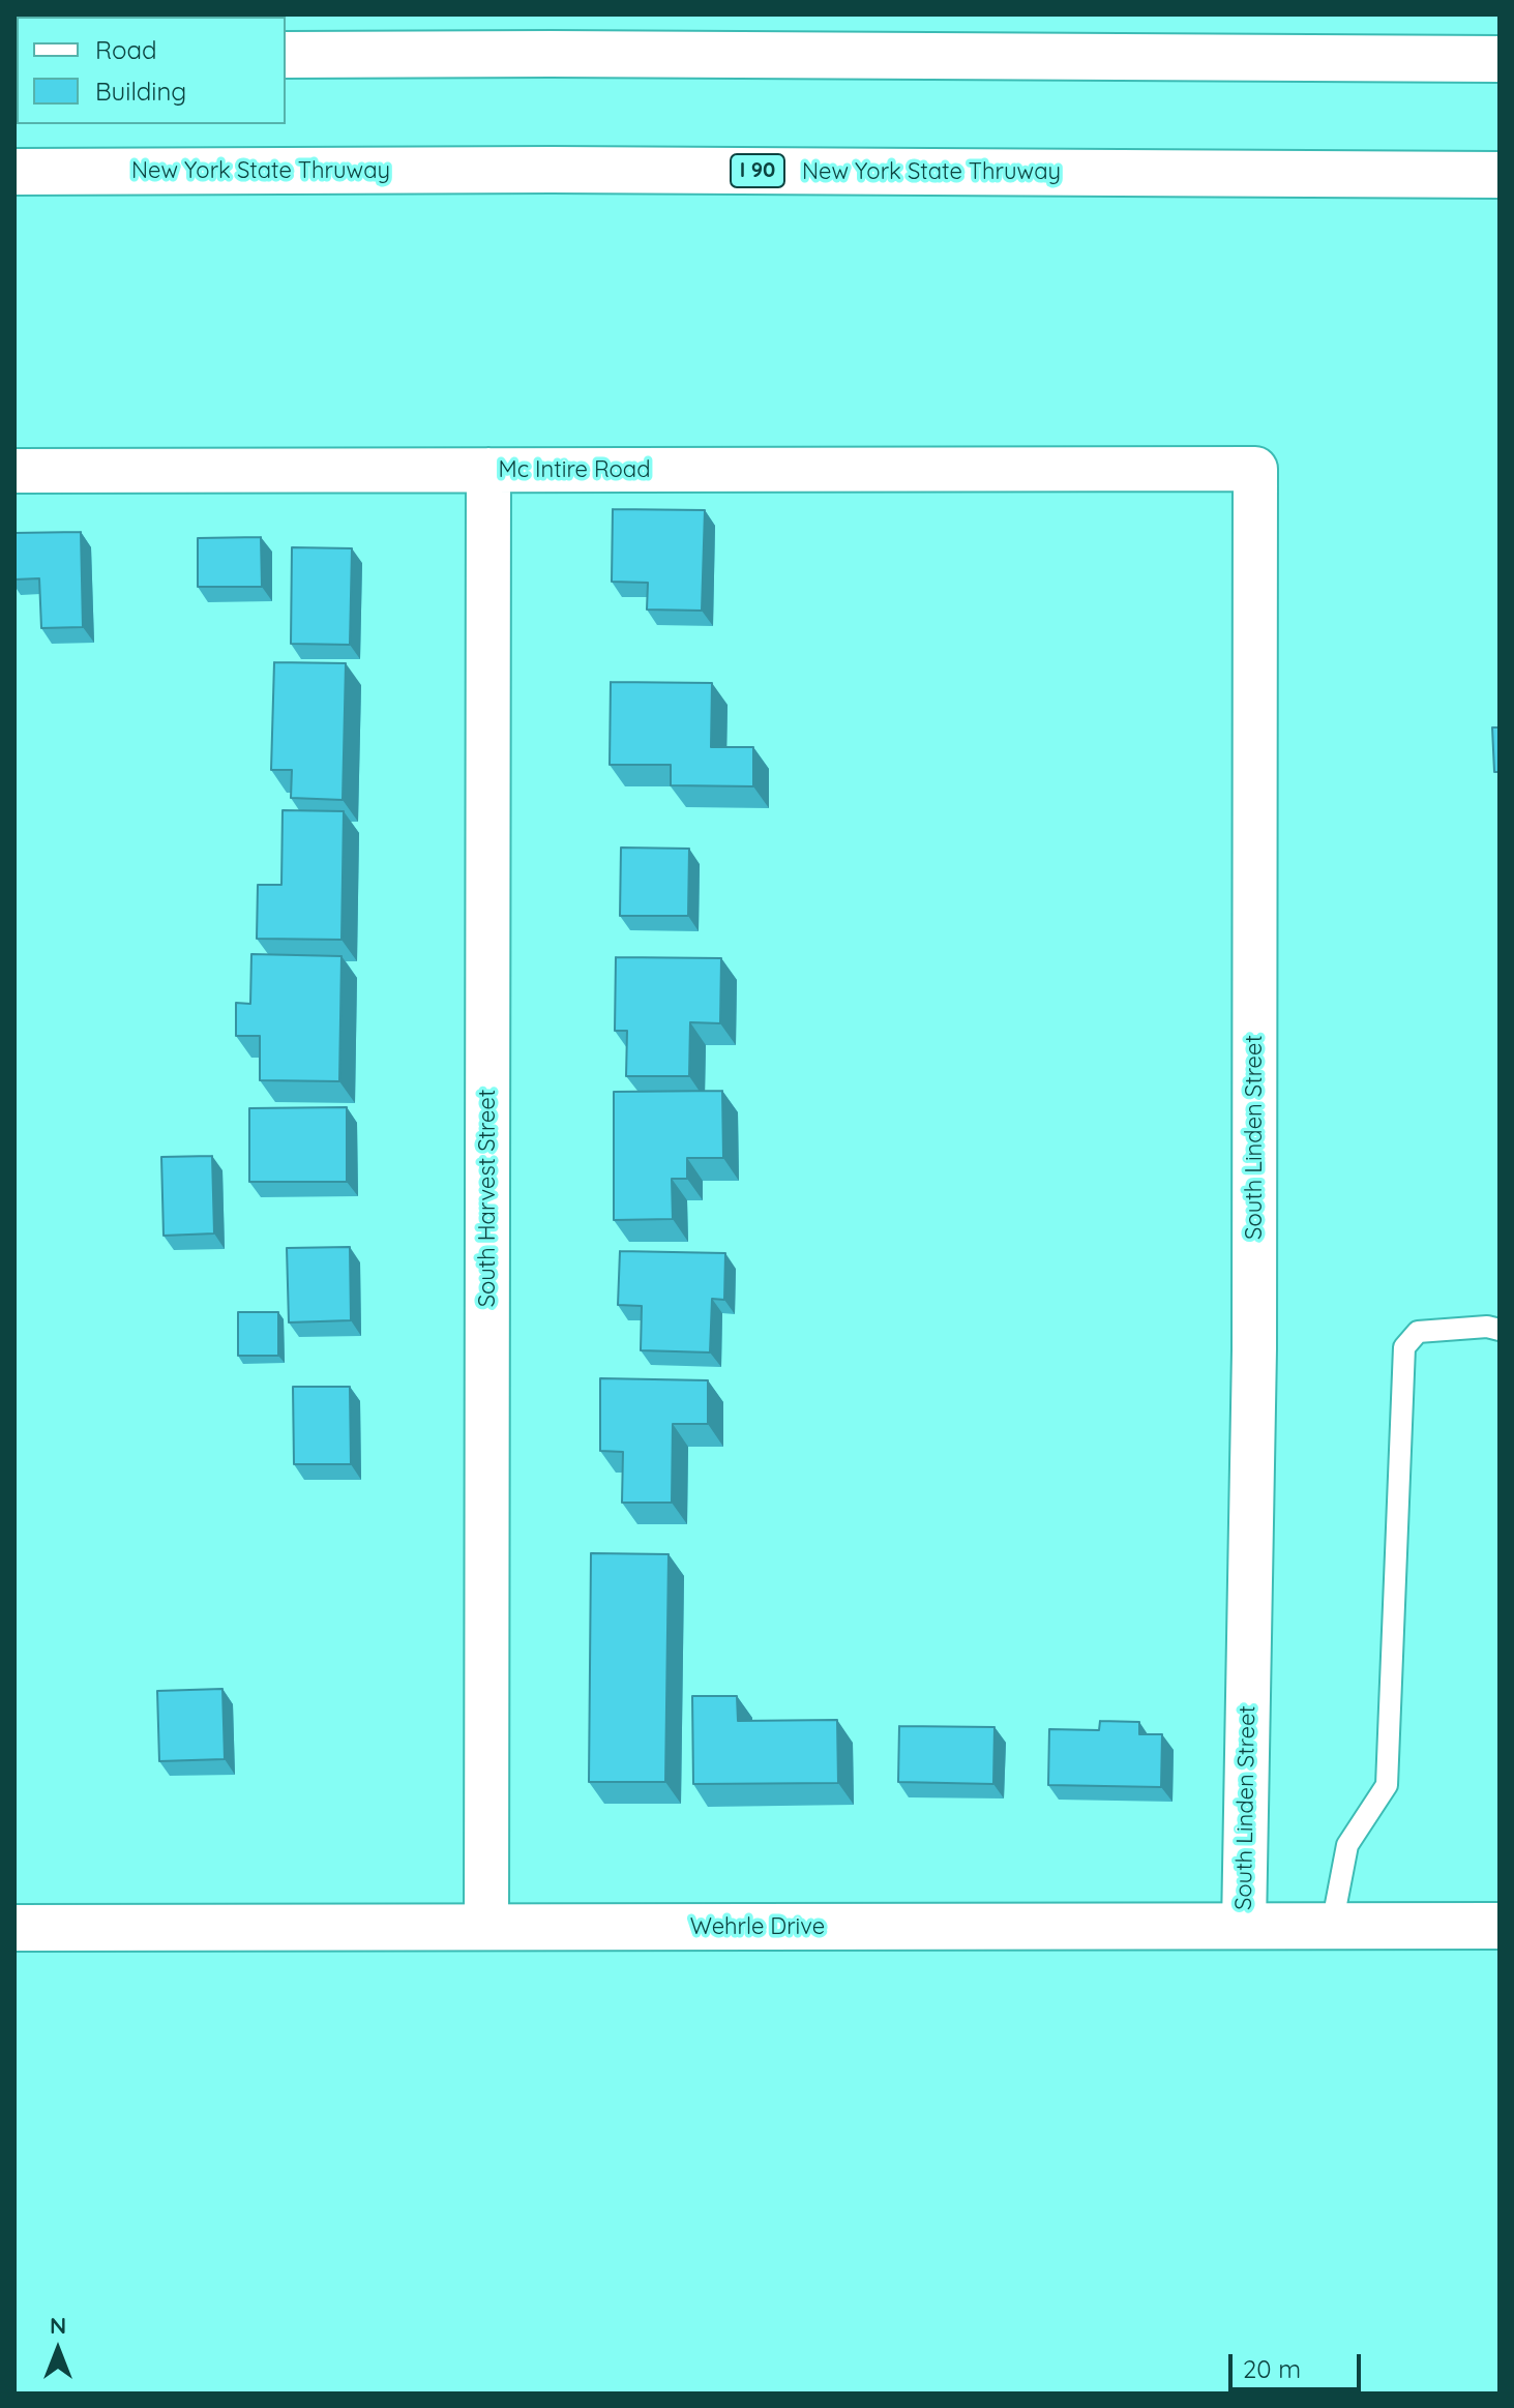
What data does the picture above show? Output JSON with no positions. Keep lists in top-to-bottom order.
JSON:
{
  "streets": {
    "main road": ["New York State Thruway", "I 90", "Wehrle Drive"],
    "street": ["Mc Intire Road", "South Linden Street", "South Harvest Street"]
  },
  "crossings": [
    ["Mc Intire Road", "South Linden Street"],
    ["Mc Intire Road", "South Harvest Street"],
    ["South Linden Street", "Wehrle Drive"],
    ["South Harvest Street", "Wehrle Drive"]
  ],
  "legend": ["Road", "Building"],
  "scale_bar": "20 m",
  "north": "top"
}
